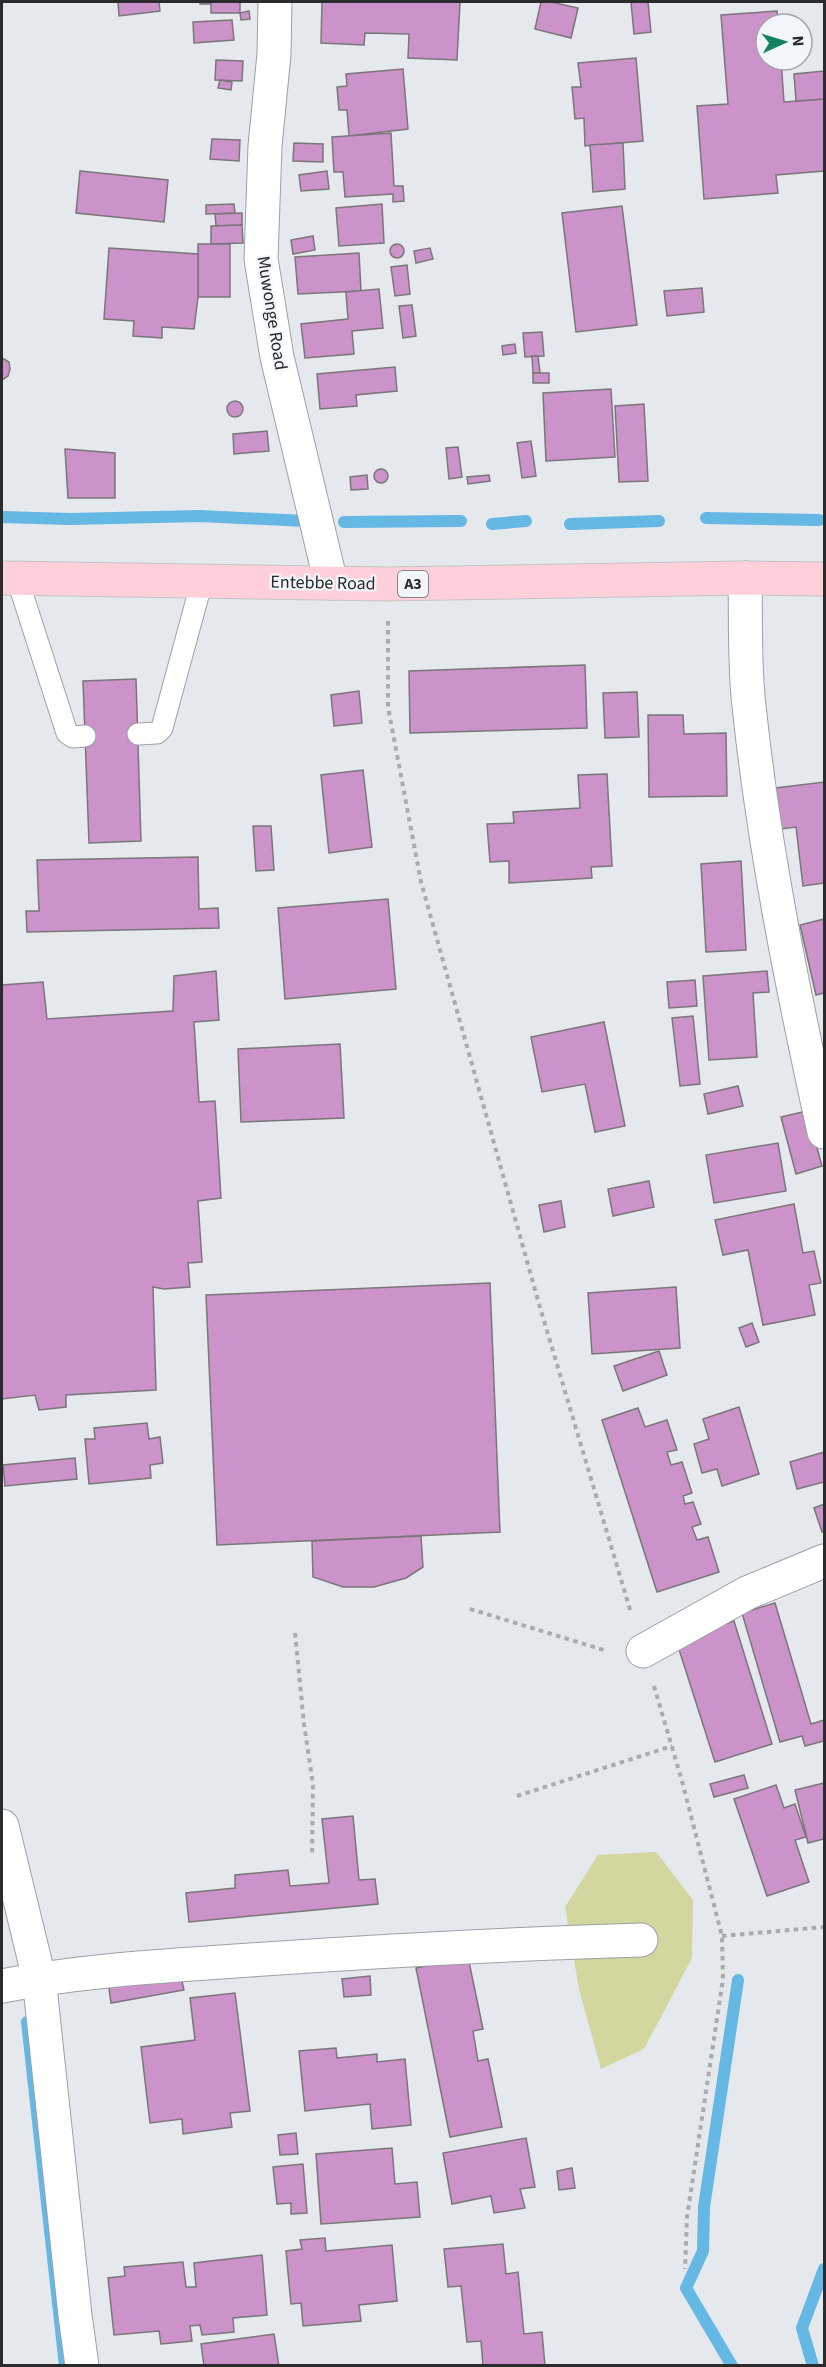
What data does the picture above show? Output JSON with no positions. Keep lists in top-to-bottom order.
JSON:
{
  "streets": {
    "main road": ["Entebbe Road", "A3"],
    "street": ["Muwonge Road"]
  },
  "crossings": [
    ["Muwonge Road", "Entebbe Road"]
  ],
  "north": "right"
}
